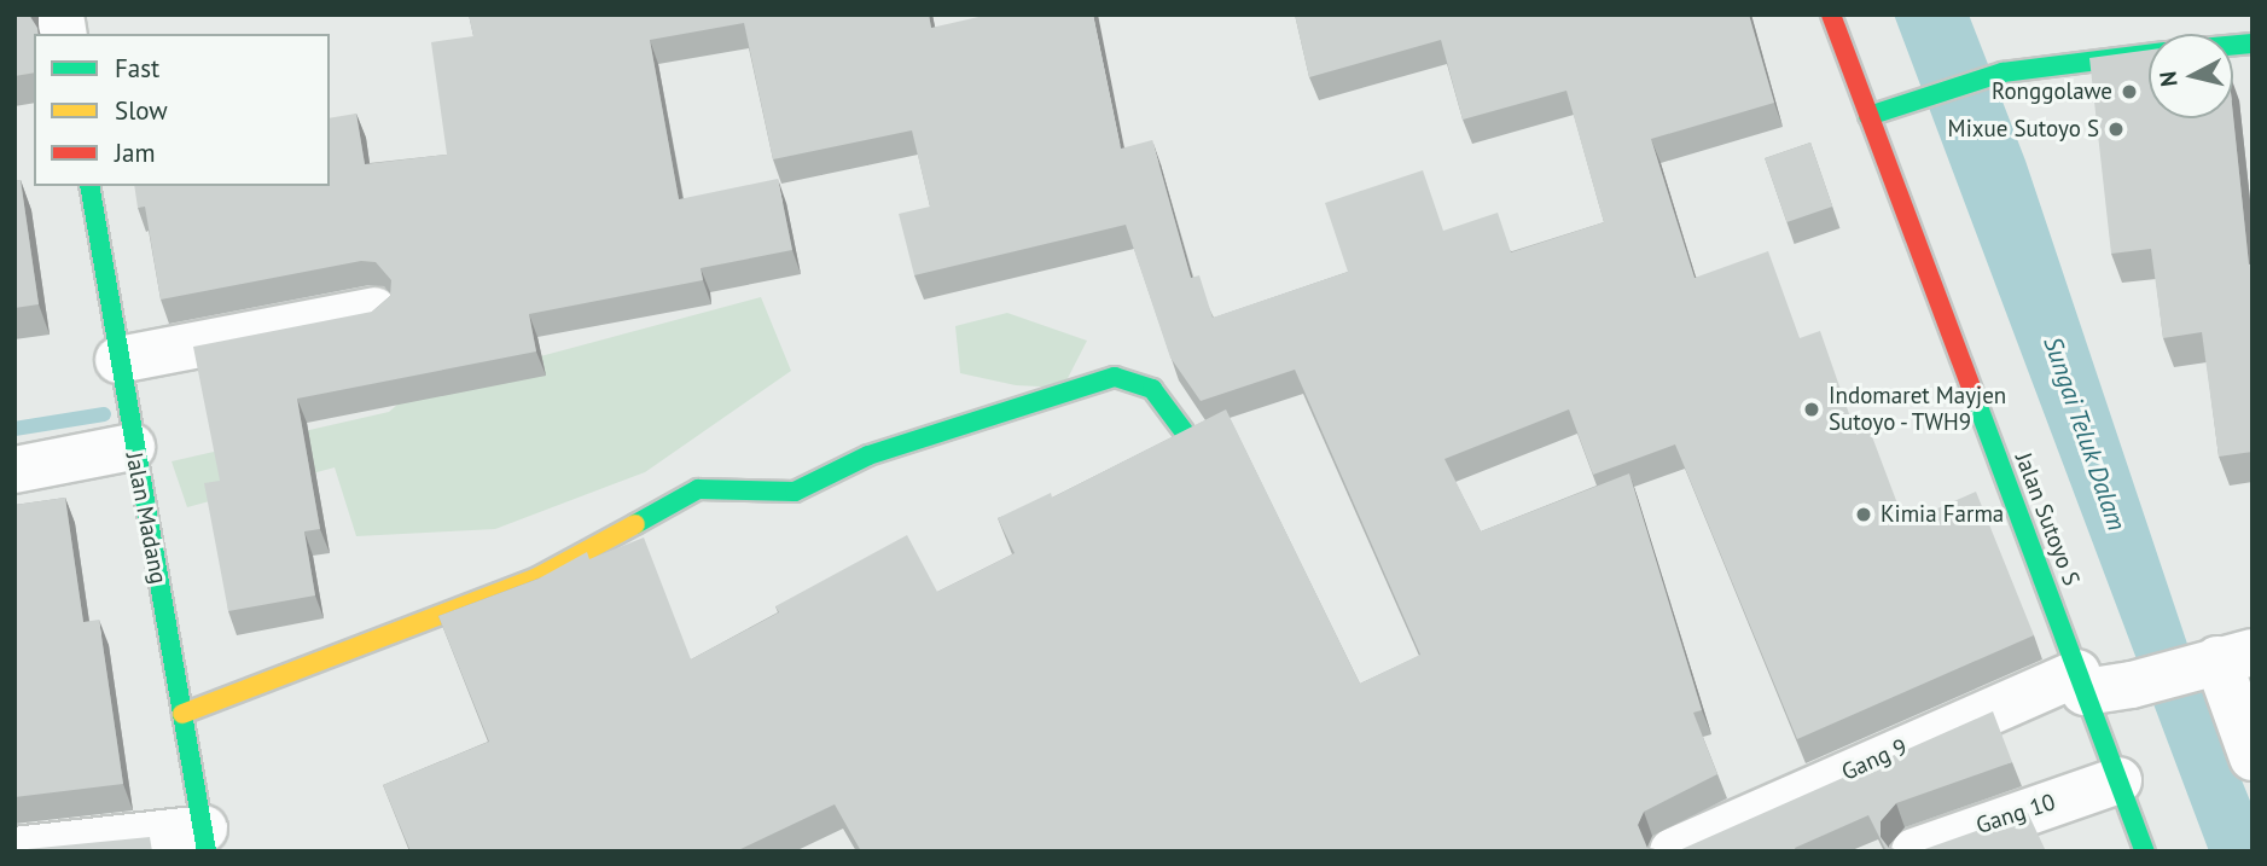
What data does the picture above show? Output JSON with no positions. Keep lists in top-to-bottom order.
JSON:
{
  "streets": {
    "main road": ["Jalan Madang", "Jalan Sutoyo S"],
    "street": ["Gang 9", "Gang 10"]
  },
  "crossings": [
    ["Jalan Sutoyo S", "Gang 9"],
    ["Jalan Sutoyo S", "Gang 10"]
  ],
  "water": ["Sungai Teluk Dalam"],
  "places": [
    "Ronggolawe",
    "Mixue Sutoyo S",
    "Indomaret Mayjen Sutoyo - TWH9",
    "Kimia Farma"
  ],
  "legend": ["Fast", "Slow", "Jam"],
  "north": "left"
}
